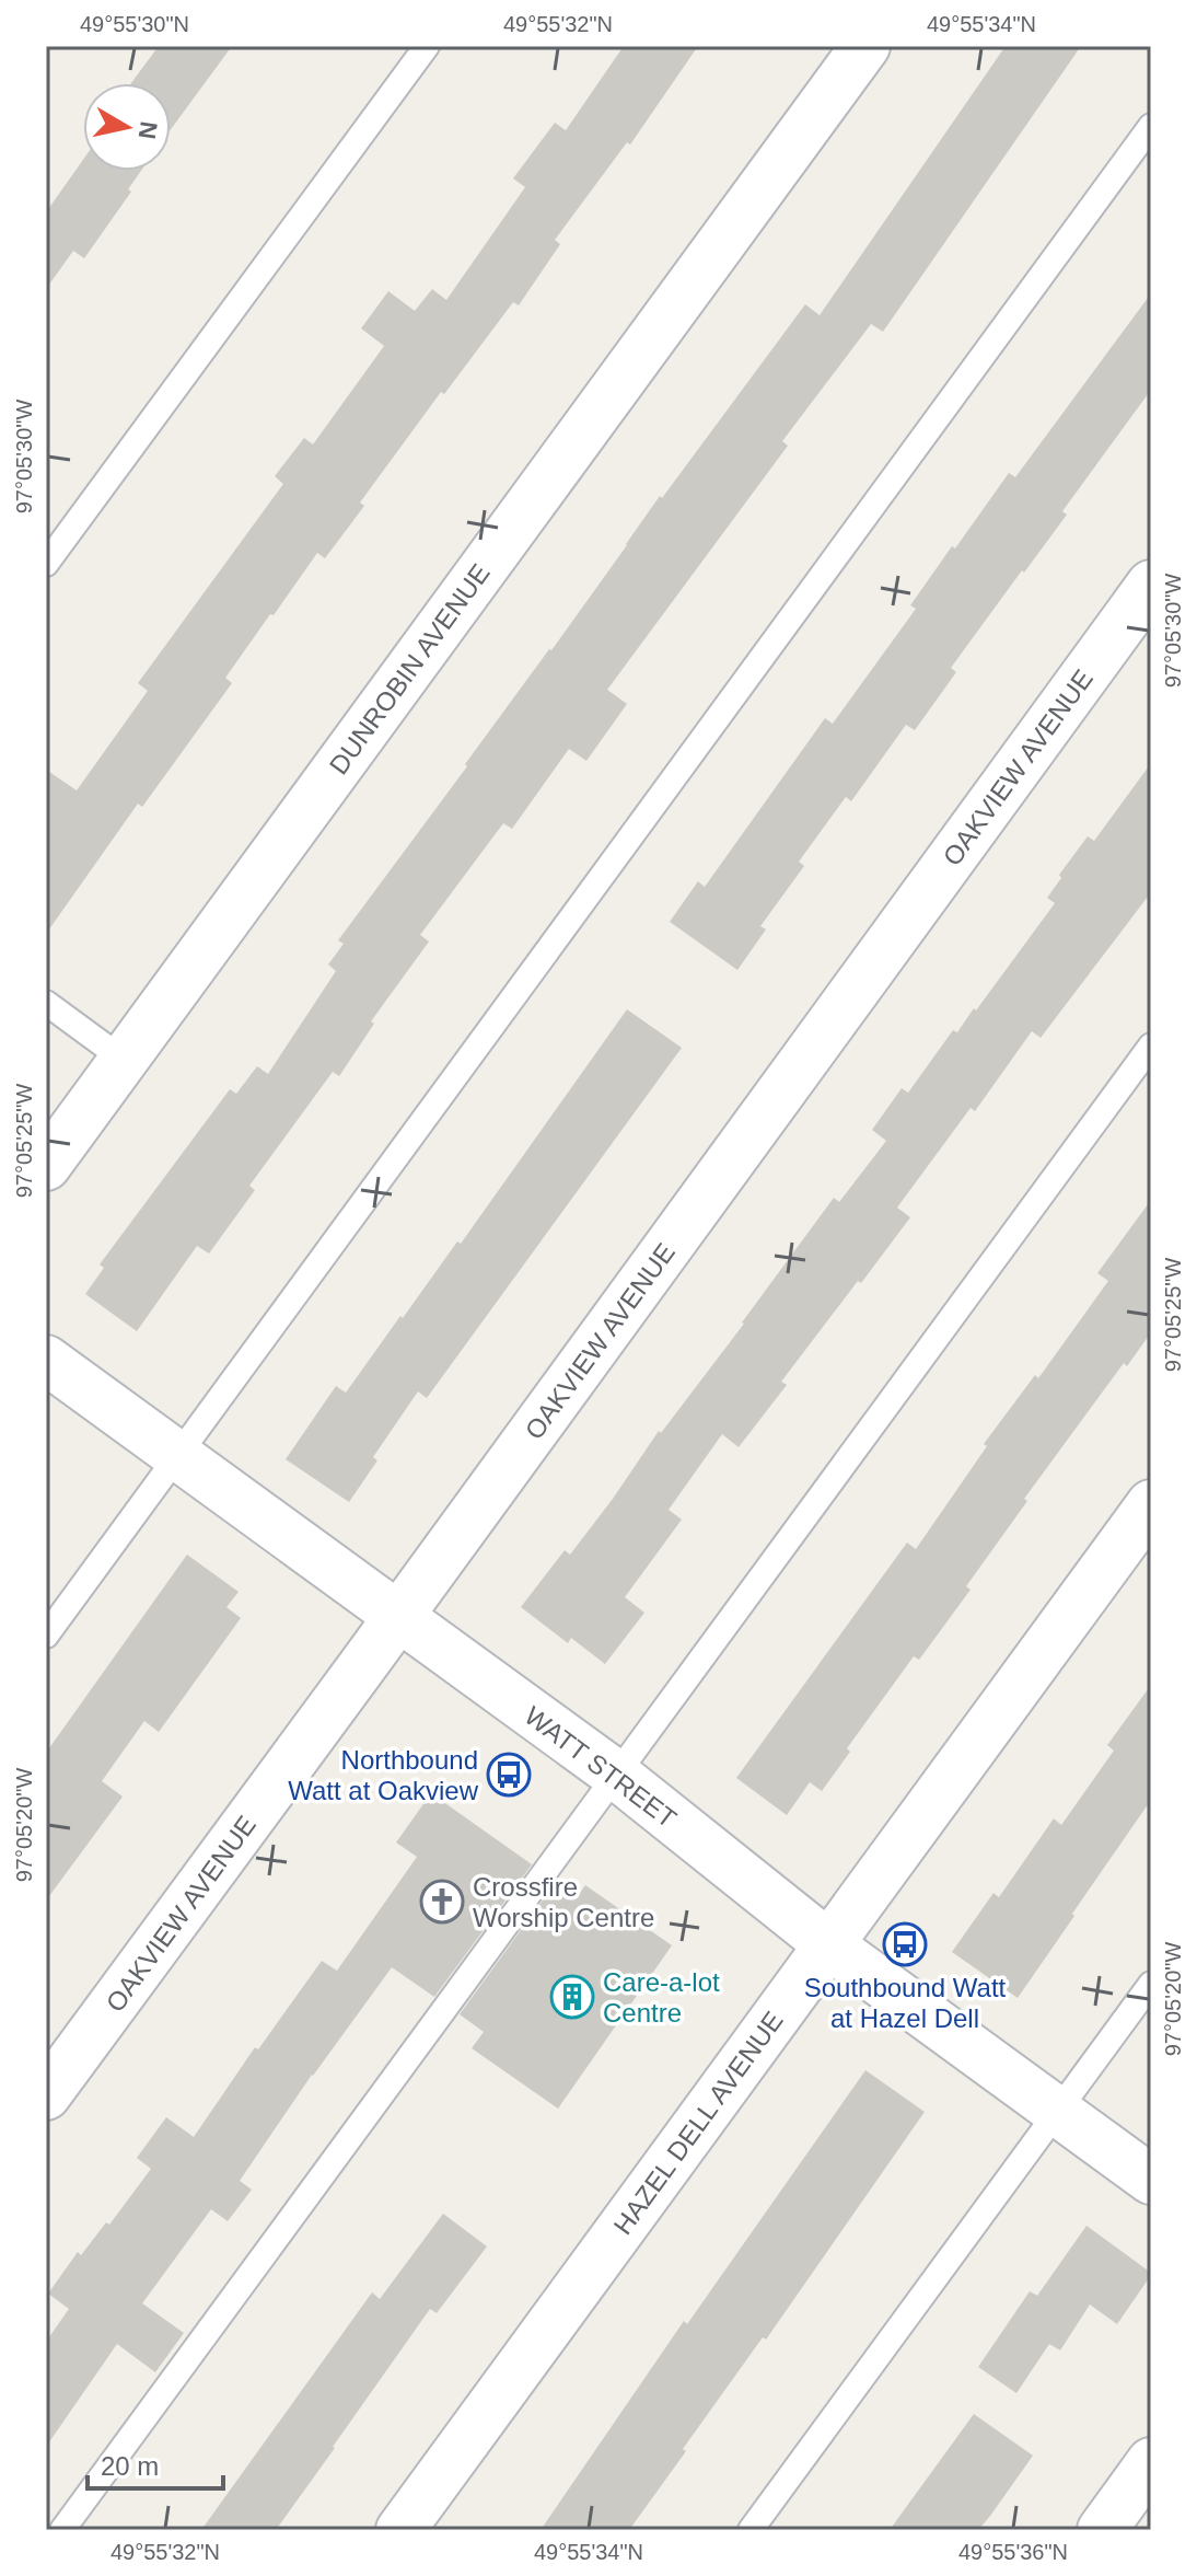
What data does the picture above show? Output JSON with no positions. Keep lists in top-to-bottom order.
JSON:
{
  "streets": {
    "street": [
      "DUNROBIN AVENUE",
      "OAKVIEW AVENUE",
      "WATT STREET",
      "HAZEL DELL AVENUE"
    ]
  },
  "crossings": [
    ["OAKVIEW AVENUE", "WATT STREET"],
    ["WATT STREET", "HAZEL DELL AVENUE"]
  ],
  "places": {
    "bus stop": ["Northbound Watt at Oakview", "Southbound Watt at Hazel Dell"],
    "church": ["Crossfire Worship Centre"],
    "building": ["Care-a-lot Centre"]
  },
  "scale_bar": "20 m",
  "north": "right",
  "coordinates": [
    "49°55'30\"N",
    "49°55'32\"N",
    "49°55'34\"N",
    "97°05'30\"W",
    "97°05'25\"W",
    "97°05'20\"W",
    "49°55'36\"N"
  ]
}
